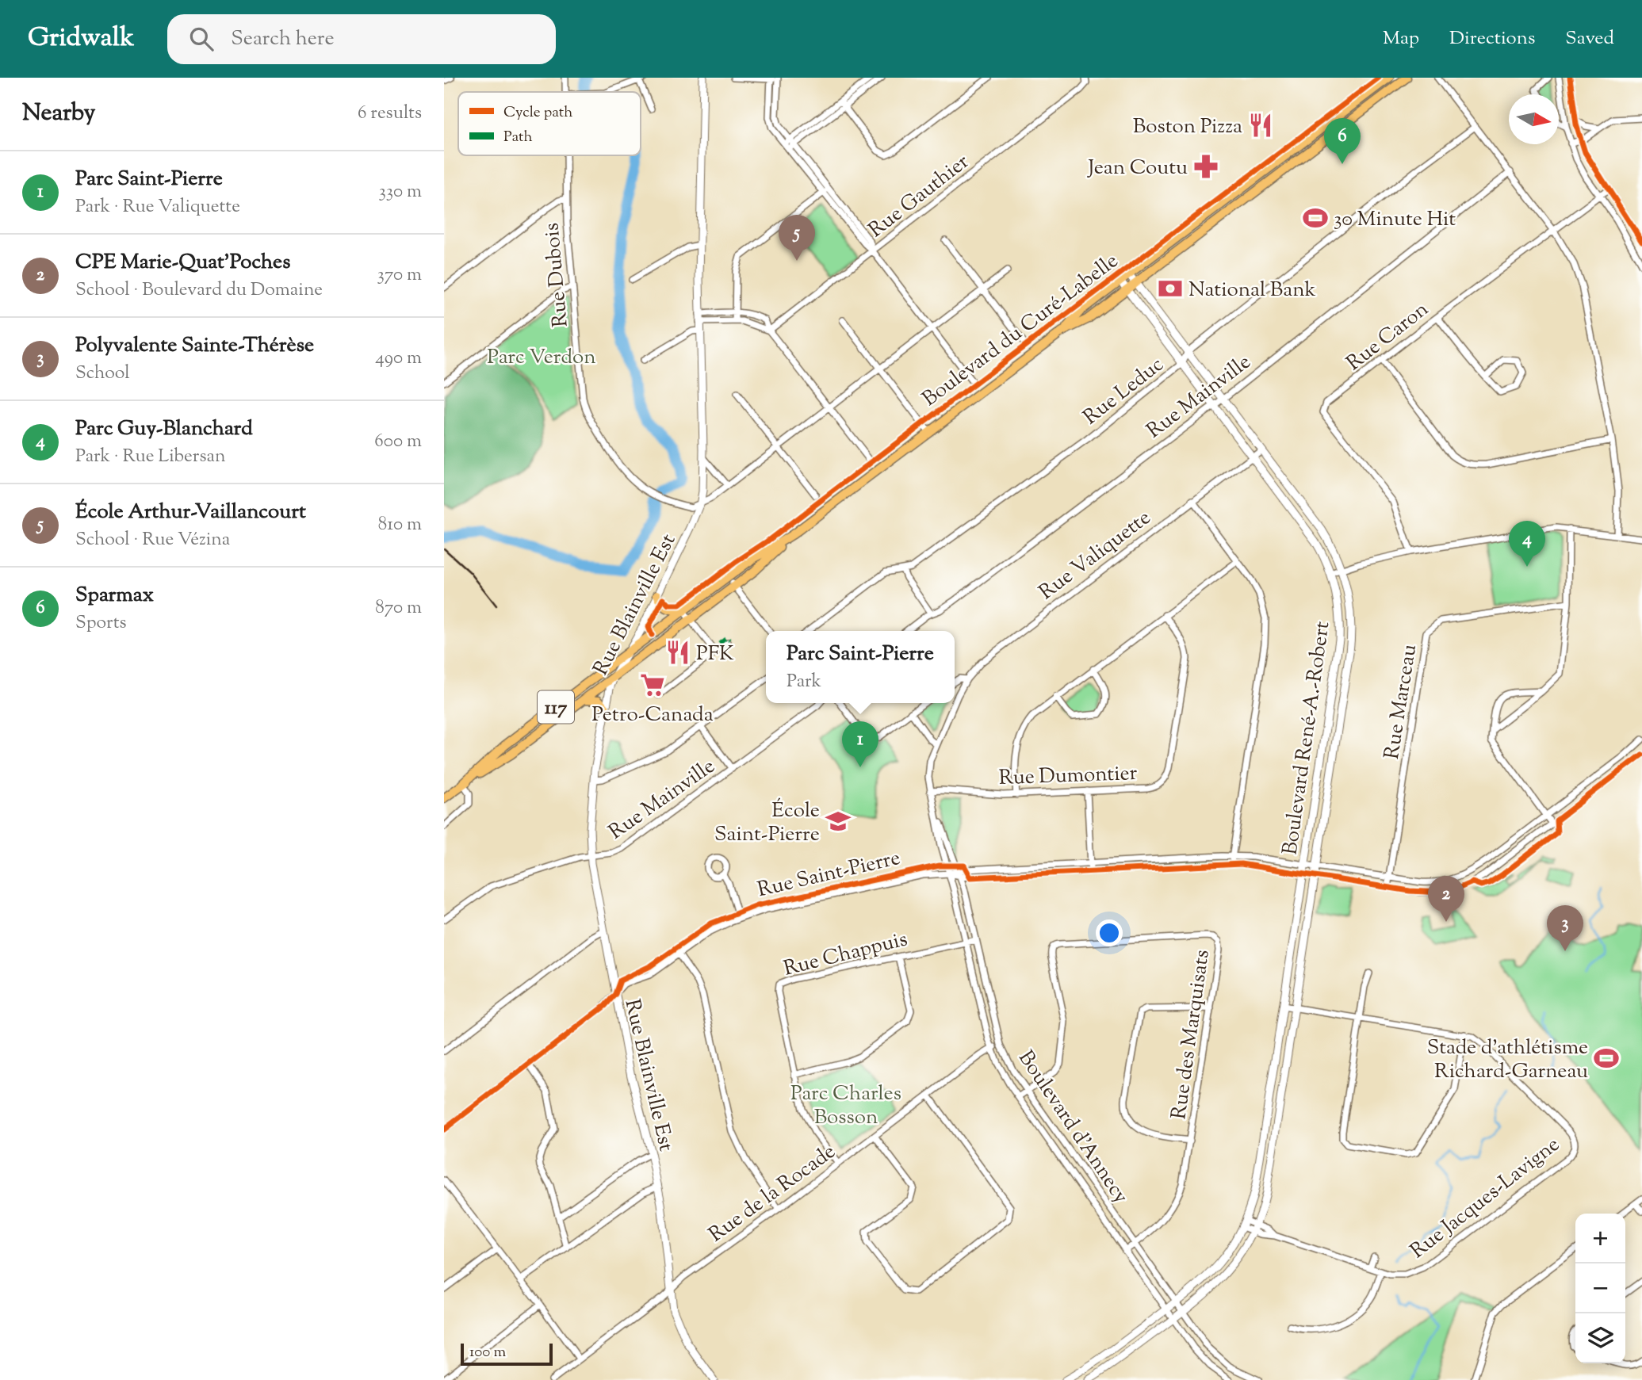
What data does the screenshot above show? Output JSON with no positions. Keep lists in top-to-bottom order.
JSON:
{
  "streets": {
    "main road": ["Boulevard du Curé-Labelle", "117"],
    "street": [
      "Rue Gauthier",
      "Rue Dubois",
      "Rue Caron",
      "Rue Leduc",
      "Rue Mainville",
      "Rue Valiquette",
      "Rue Blainville Est",
      "Rue Marceau",
      "Boulevard René-A.-Robert",
      "Rue Dumontier",
      "Rue Saint-Pierre",
      "Rue Chappuis",
      "Rue des Marquisats",
      "Boulevard d'Annecy",
      "Rue de la Rocade",
      "Rue Jacques-Lavigne"
    ]
  },
  "crossings": [
    ["Rue Dubois", "Rue Blainville Est"],
    ["Boulevard du Curé-Labelle", "Rue Blainville Est"],
    ["Boulevard du Curé-Labelle", "Boulevard René-A.-Robert"],
    ["Rue Leduc", "Boulevard René-A.-Robert"],
    ["Rue Mainville", "Rue Blainville Est"],
    ["Rue Mainville", "Boulevard René-A.-Robert"],
    ["Rue Valiquette", "Boulevard René-A.-Robert"],
    ["Rue Valiquette", "Boulevard d'Annecy"],
    ["Rue Blainville Est", "Rue Saint-Pierre"],
    ["Rue Blainville Est", "Rue de la Rocade"],
    ["Rue Marceau", "Rue Saint-Pierre"],
    ["Boulevard René-A.-Robert", "Rue Saint-Pierre"],
    ["Boulevard René-A.-Robert", "Boulevard d'Annecy"],
    ["Boulevard René-A.-Robert", "Rue Jacques-Lavigne"],
    ["Rue Dumontier", "Boulevard d'Annecy"],
    ["Rue Saint-Pierre", "Boulevard d'Annecy"],
    ["Rue Chappuis", "Boulevard d'Annecy"],
    ["Rue Chappuis", "Rue de la Rocade"],
    ["Rue des Marquisats", "Boulevard d'Annecy"],
    ["Boulevard d'Annecy", "Rue de la Rocade"]
  ],
  "parks": ["Parc Verdon", "Parc Charles Bosson"],
  "places": {
    "restaurant": ["Boston Pizza", "PFK"],
    "pharmacy": ["Jean Coutu"],
    "sports": ["30 Minute Hit", "Stade d'athlétisme Richard-Garneau"],
    "bank": ["National Bank"],
    "supermarket": ["Petro-Canada"],
    "school or university": ["École Saint-Pierre"]
  },
  "legend": ["Cycle path", "Path"],
  "scale_bar": "100 m",
  "north": "right",
  "page": {
    "header": "Gridwalk",
    "search": "Search here",
    "nav": ["Map", "Directions", "Saved"],
    "heading": ["Nearby", "6 results"],
    "pins": [
      "6",
      "5",
      "4",
      "1",
      "2",
      "3"
    ],
    "list": [
      {
        "mark": "1",
        "name": "Parc Saint-Pierre",
        "note": "Park · Rue Valiquette",
        "value": "330 m"
      },
      {
        "mark": "2",
        "name": "CPE Marie-Quat'Poches",
        "note": "School · Boulevard du Domaine",
        "value": "370 m"
      },
      {
        "mark": "3",
        "name": "Polyvalente Sainte-Thérèse",
        "note": "School",
        "value": "490 m"
      },
      {
        "mark": "4",
        "name": "Parc Guy-Blanchard",
        "note": "Park · Rue Libersan",
        "value": "600 m"
      },
      {
        "mark": "5",
        "name": "École Arthur-Vaillancourt",
        "note": "School · Rue Vézina",
        "value": "810 m"
      },
      {
        "mark": "6",
        "name": "Sparmax",
        "note": "Sports",
        "value": "870 m"
      }
    ],
    "popup": ["Parc Saint-Pierre", "Park"],
    "map_buttons": ["+", "−"],
    "scale": "100 m"
  }
}
